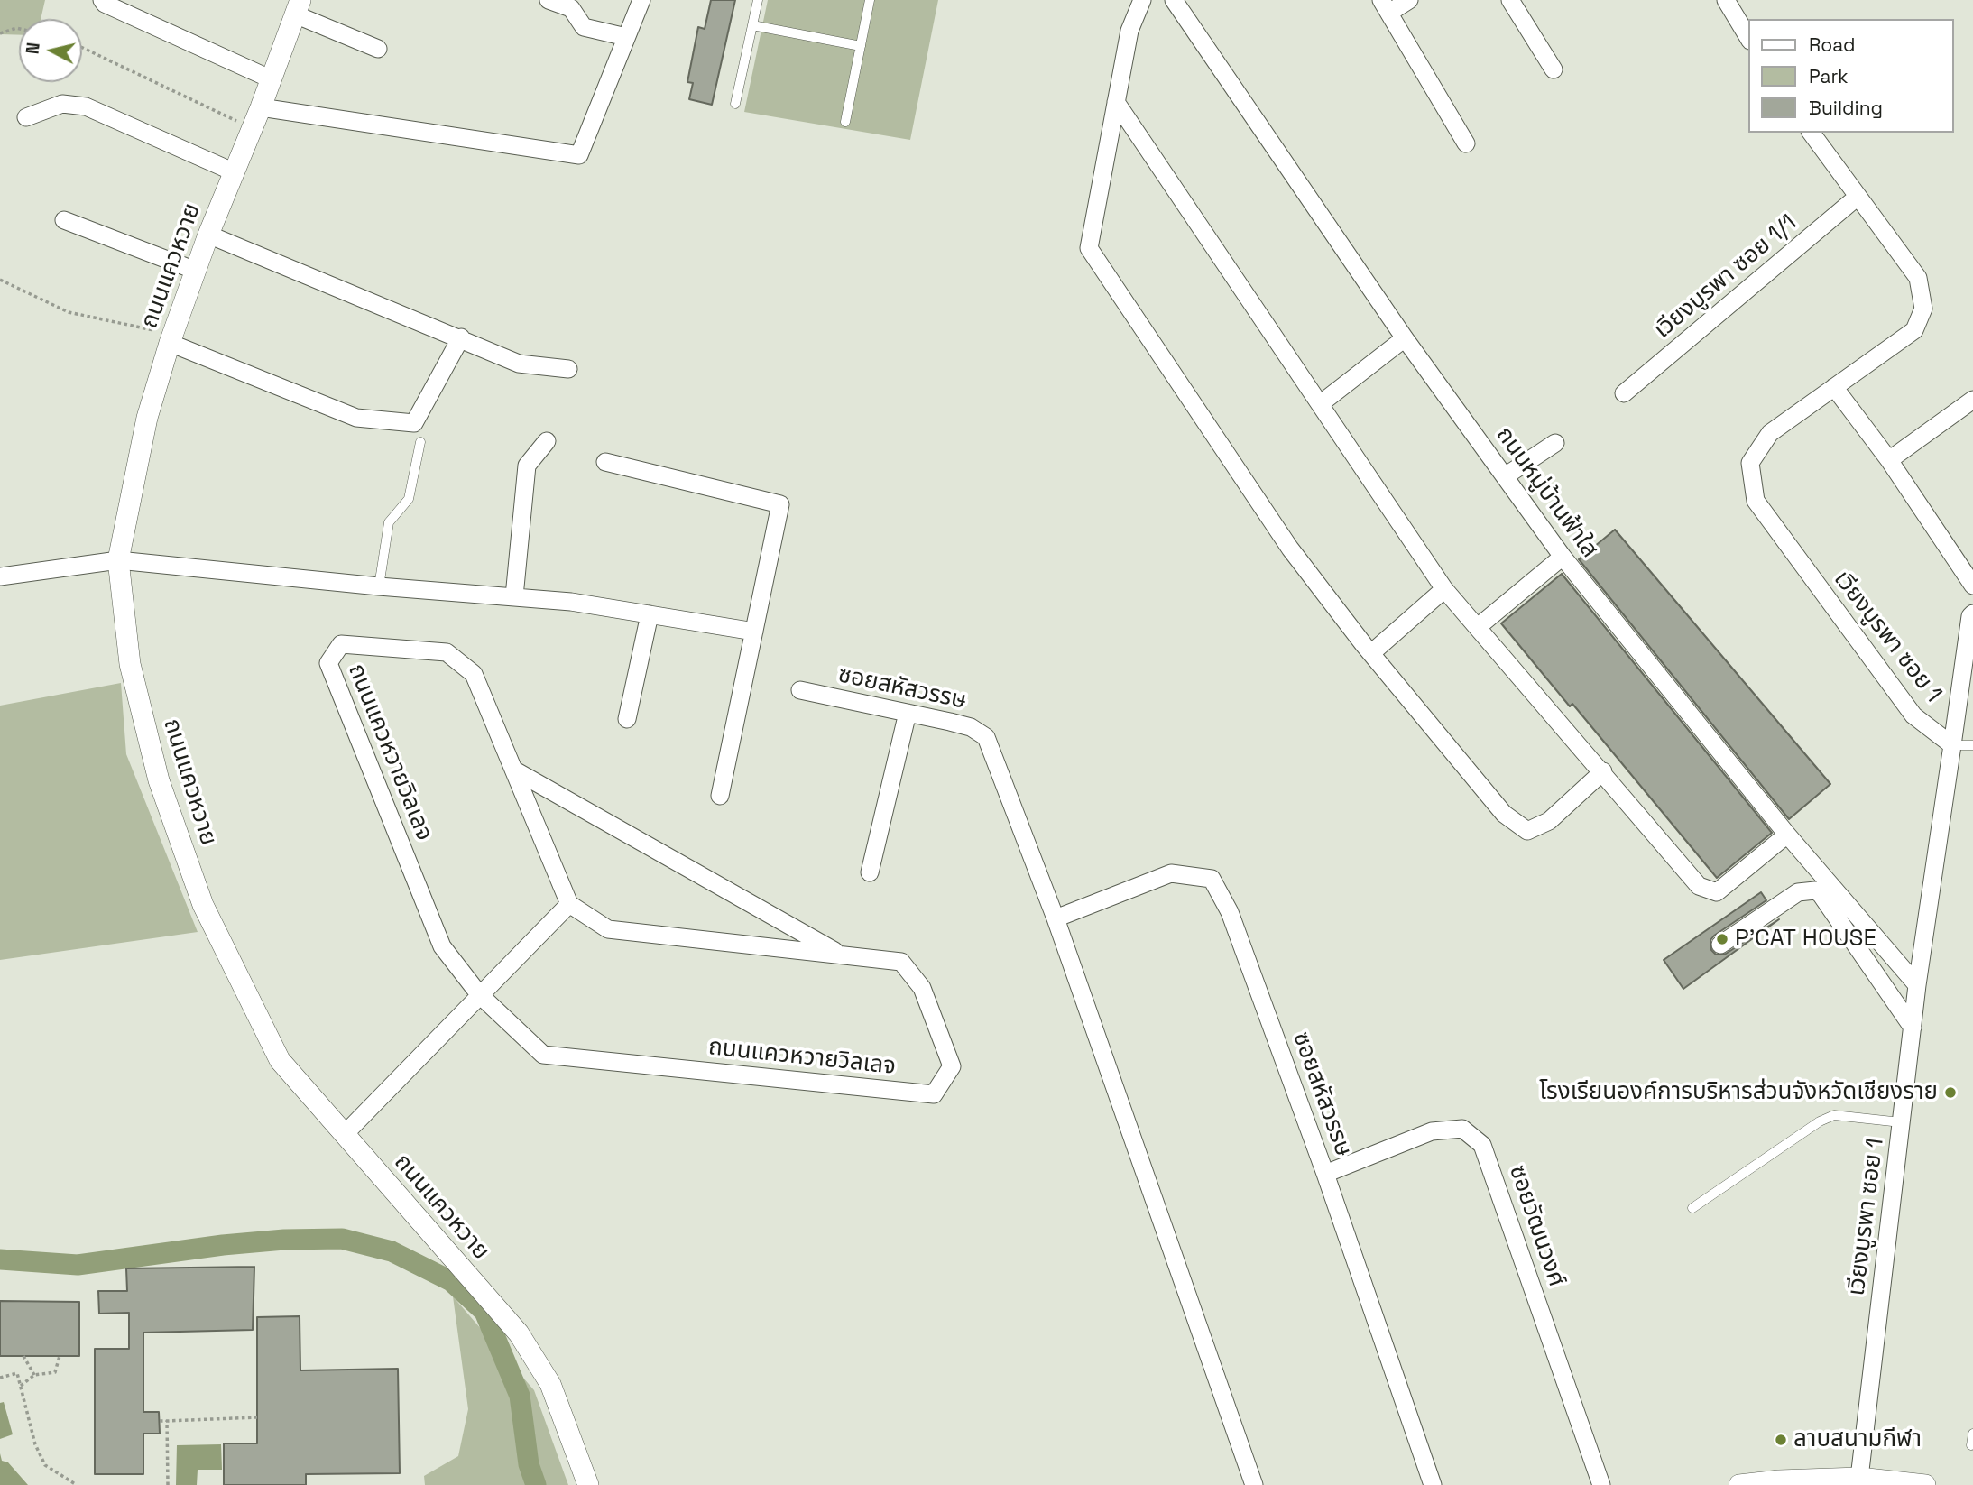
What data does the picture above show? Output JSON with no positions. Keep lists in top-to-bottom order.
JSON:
{
  "streets": {
    "street": [
      "ถนนแควหวาย",
      "เวียงบูรพา ซอย 1/1",
      "ถนนหมู่บ้านฟ้าใส",
      "เวียงบูรพา ซอย 1",
      "ซอยสหัสวรรษ",
      "ถนนแควหวายวิลเลจ",
      "ซอยวัฒนวงศ์"
    ]
  },
  "crossings": [
    ["เวียงบูรพา ซอย 1/1", "เวียงบูรพา ซอย 1"],
    ["ถนนหมู่บ้านฟ้าใส", "เวียงบูรพา ซอย 1"],
    ["ซอยสหัสวรรษ", "ซอยวัฒนวงศ์"]
  ],
  "places": ["P'CAT HOUSE", "โรงเรียนองค์การบริหารส่วนจังหวัดเชียงราย", "ลาบสนามกีฬา"],
  "legend": ["Road", "Park", "Building"],
  "north": "left"
}
